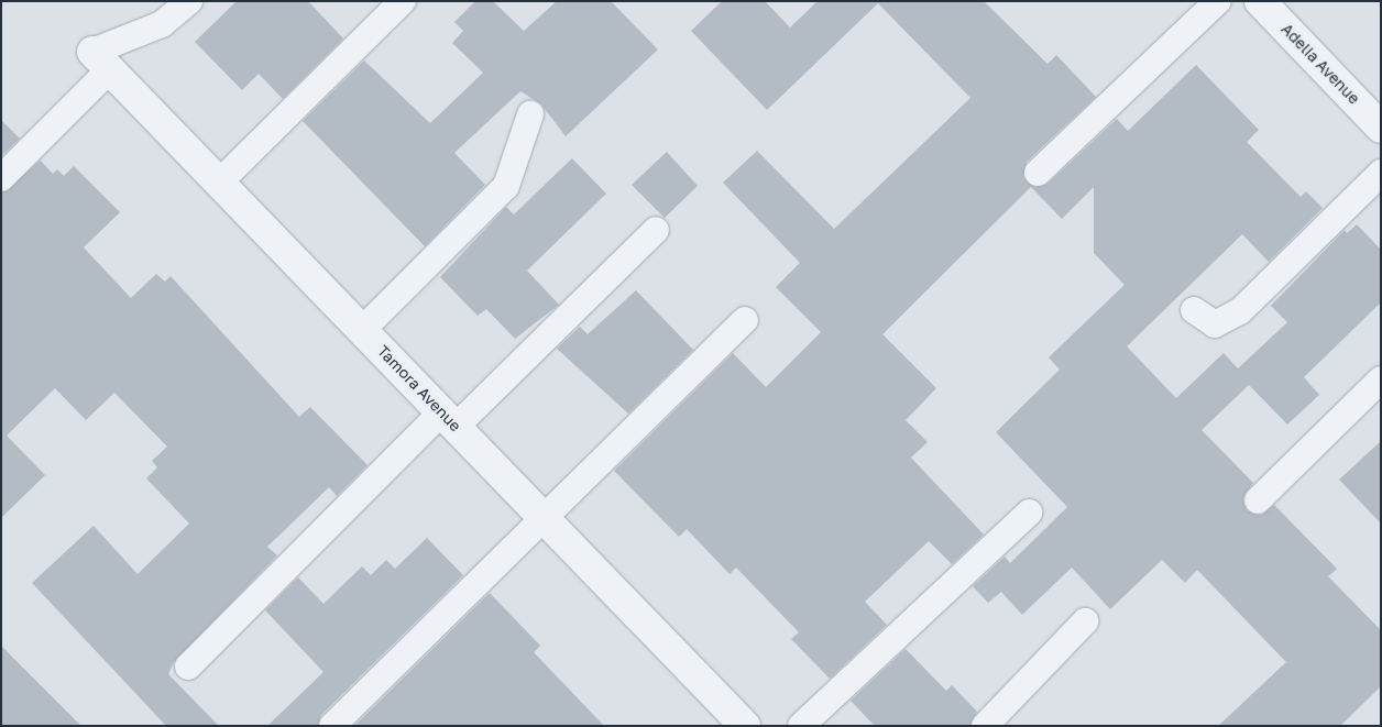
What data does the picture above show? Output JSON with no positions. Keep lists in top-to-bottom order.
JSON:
{
  "streets": {
    "street": ["Adelia Avenue", "Tamora Avenue"]
  }
}
